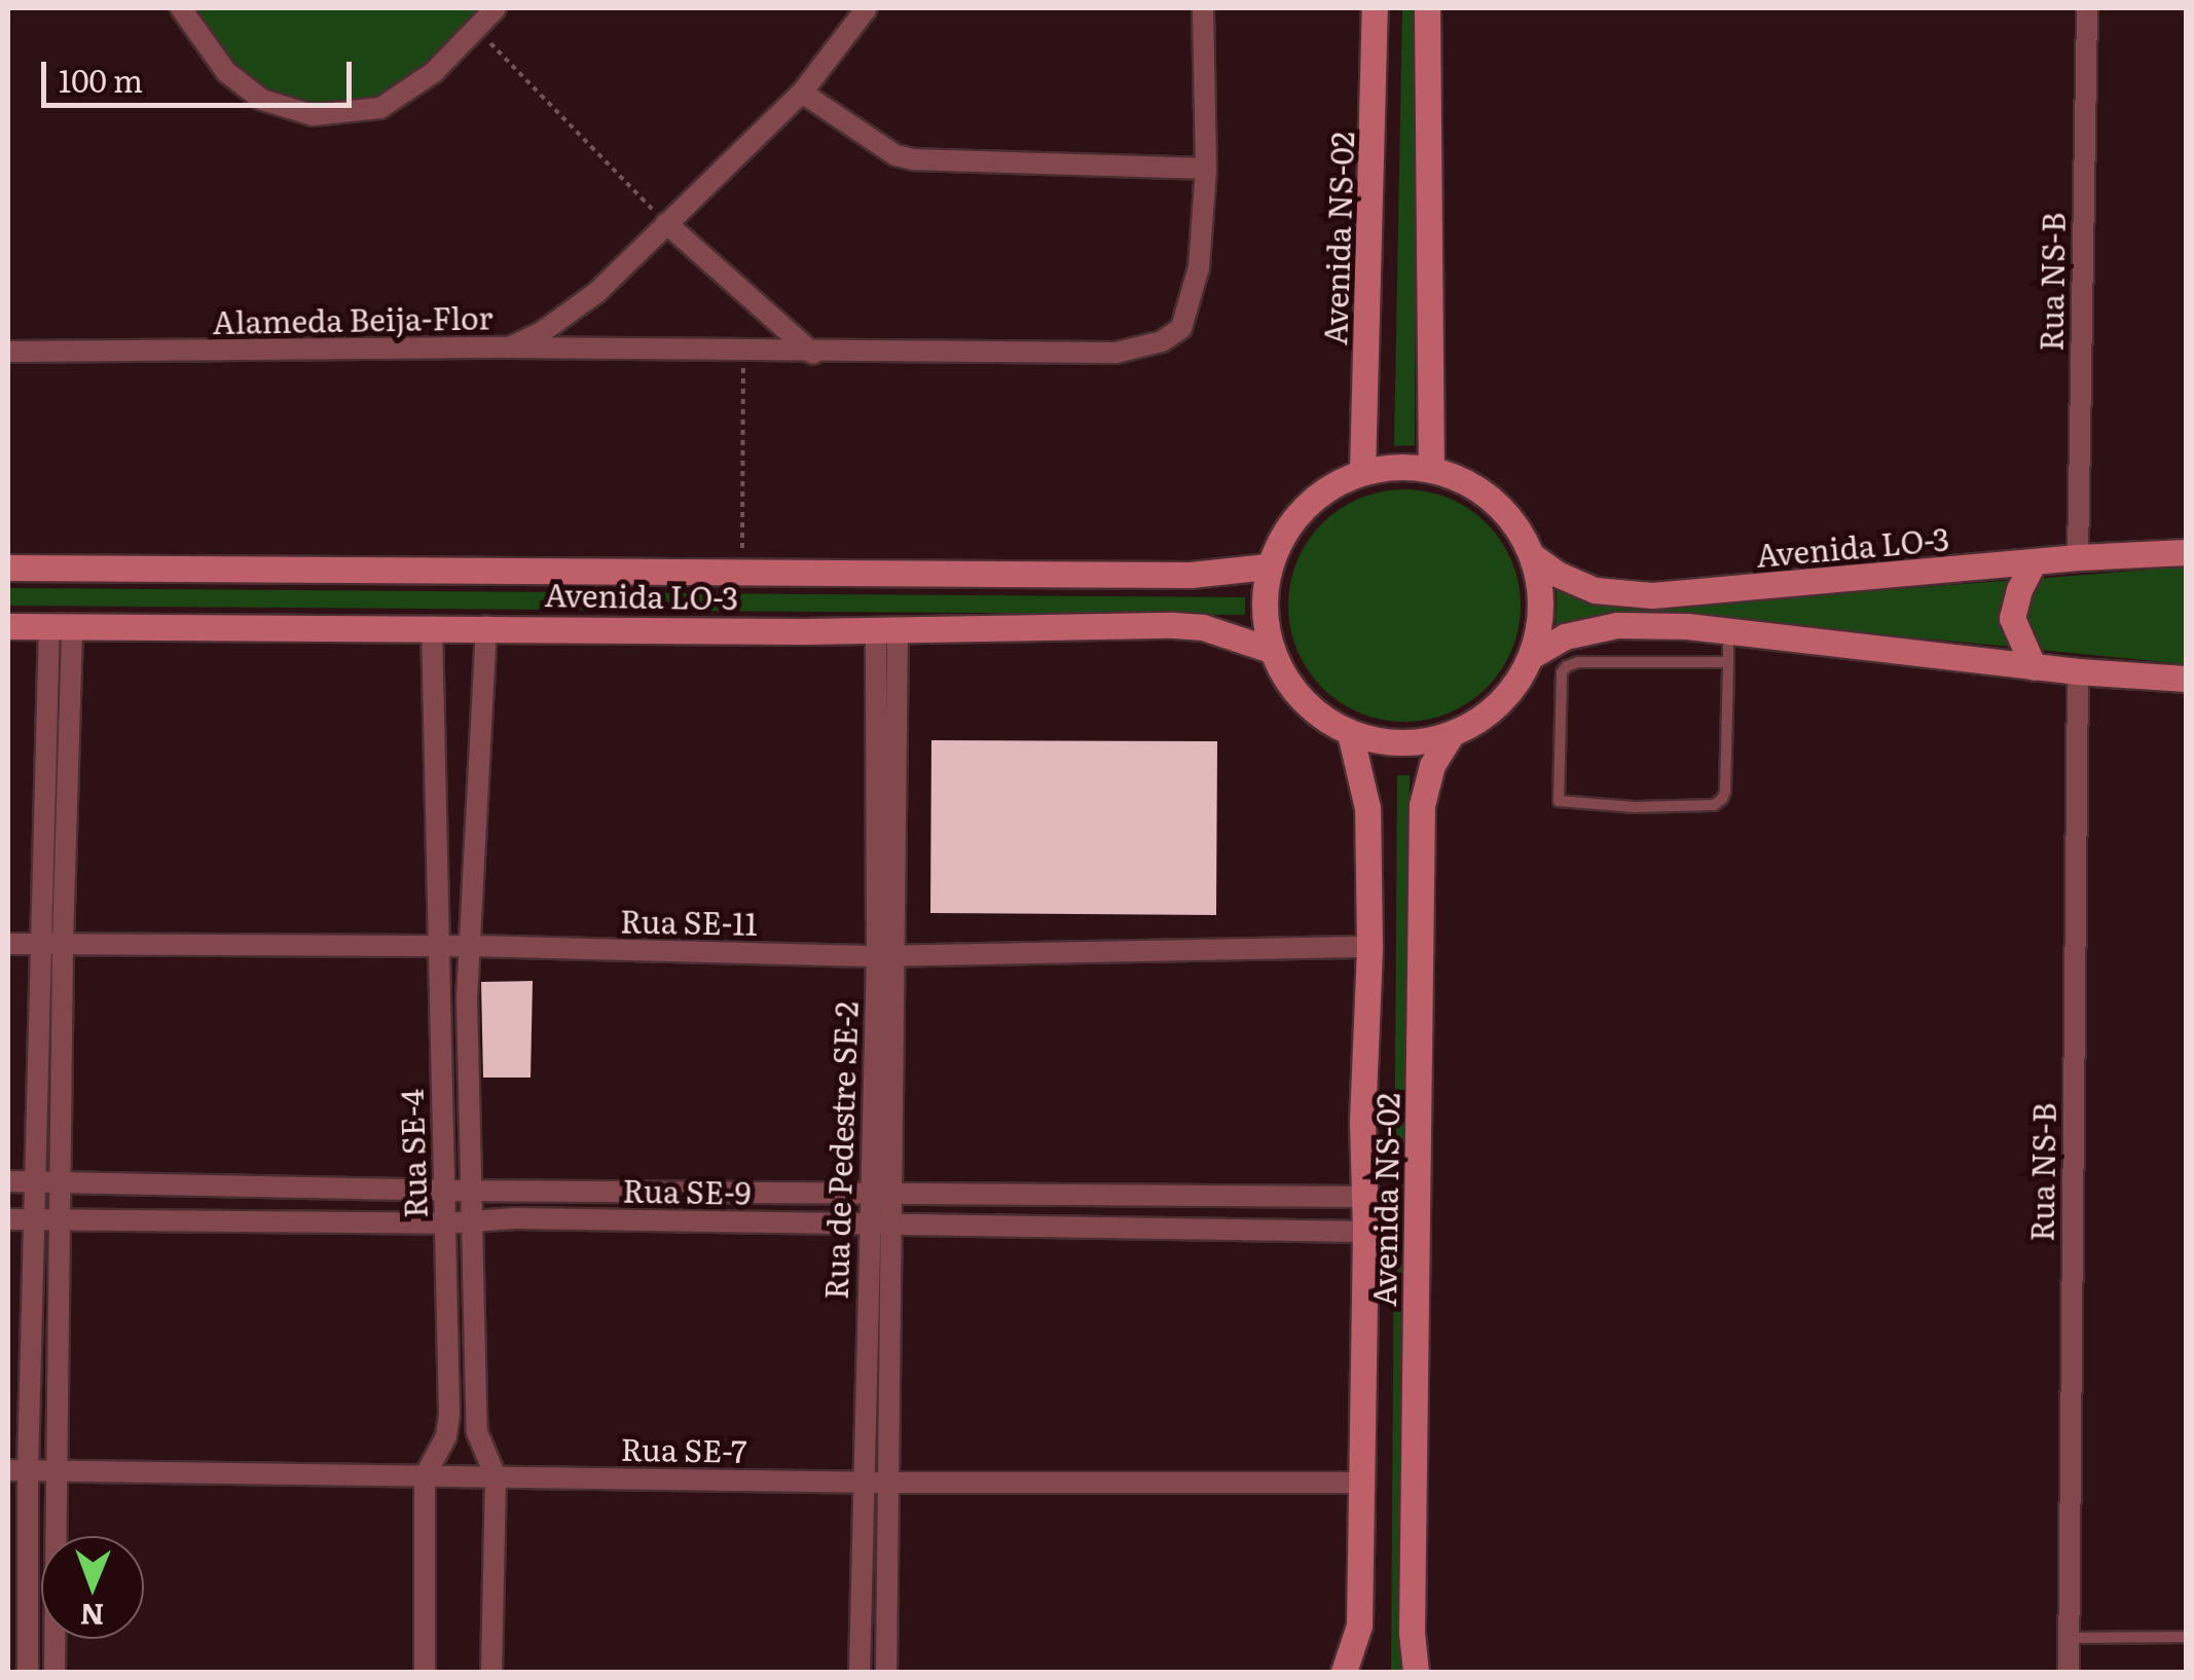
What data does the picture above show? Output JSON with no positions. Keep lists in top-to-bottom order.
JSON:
{
  "streets": {
    "street": [
      "Avenida NS-02",
      "Rua NS-B",
      "Alameda Beija-Flor",
      "Avenida LO-3",
      "Rua SE-11",
      "Rua de Pedestre SE-2",
      "Rua SE-4",
      "Rua SE-9",
      "Rua SE-7"
    ]
  },
  "crossings": [
    ["Avenida NS-02", "Avenida LO-3"],
    ["Avenida NS-02", "Rua SE-11"],
    ["Avenida NS-02", "Rua SE-9"],
    ["Avenida NS-02", "Rua SE-7"],
    ["Rua NS-B", "Avenida LO-3"],
    ["Avenida LO-3", "Rua de Pedestre SE-2"],
    ["Avenida LO-3", "Rua SE-4"],
    ["Rua SE-11", "Rua de Pedestre SE-2"],
    ["Rua SE-11", "Rua SE-4"],
    ["Rua de Pedestre SE-2", "Rua SE-9"],
    ["Rua de Pedestre SE-2", "Rua SE-7"],
    ["Rua SE-4", "Rua SE-9"],
    ["Rua SE-4", "Rua SE-7"]
  ],
  "scale_bar": "100 m",
  "north": "bottom"
}
